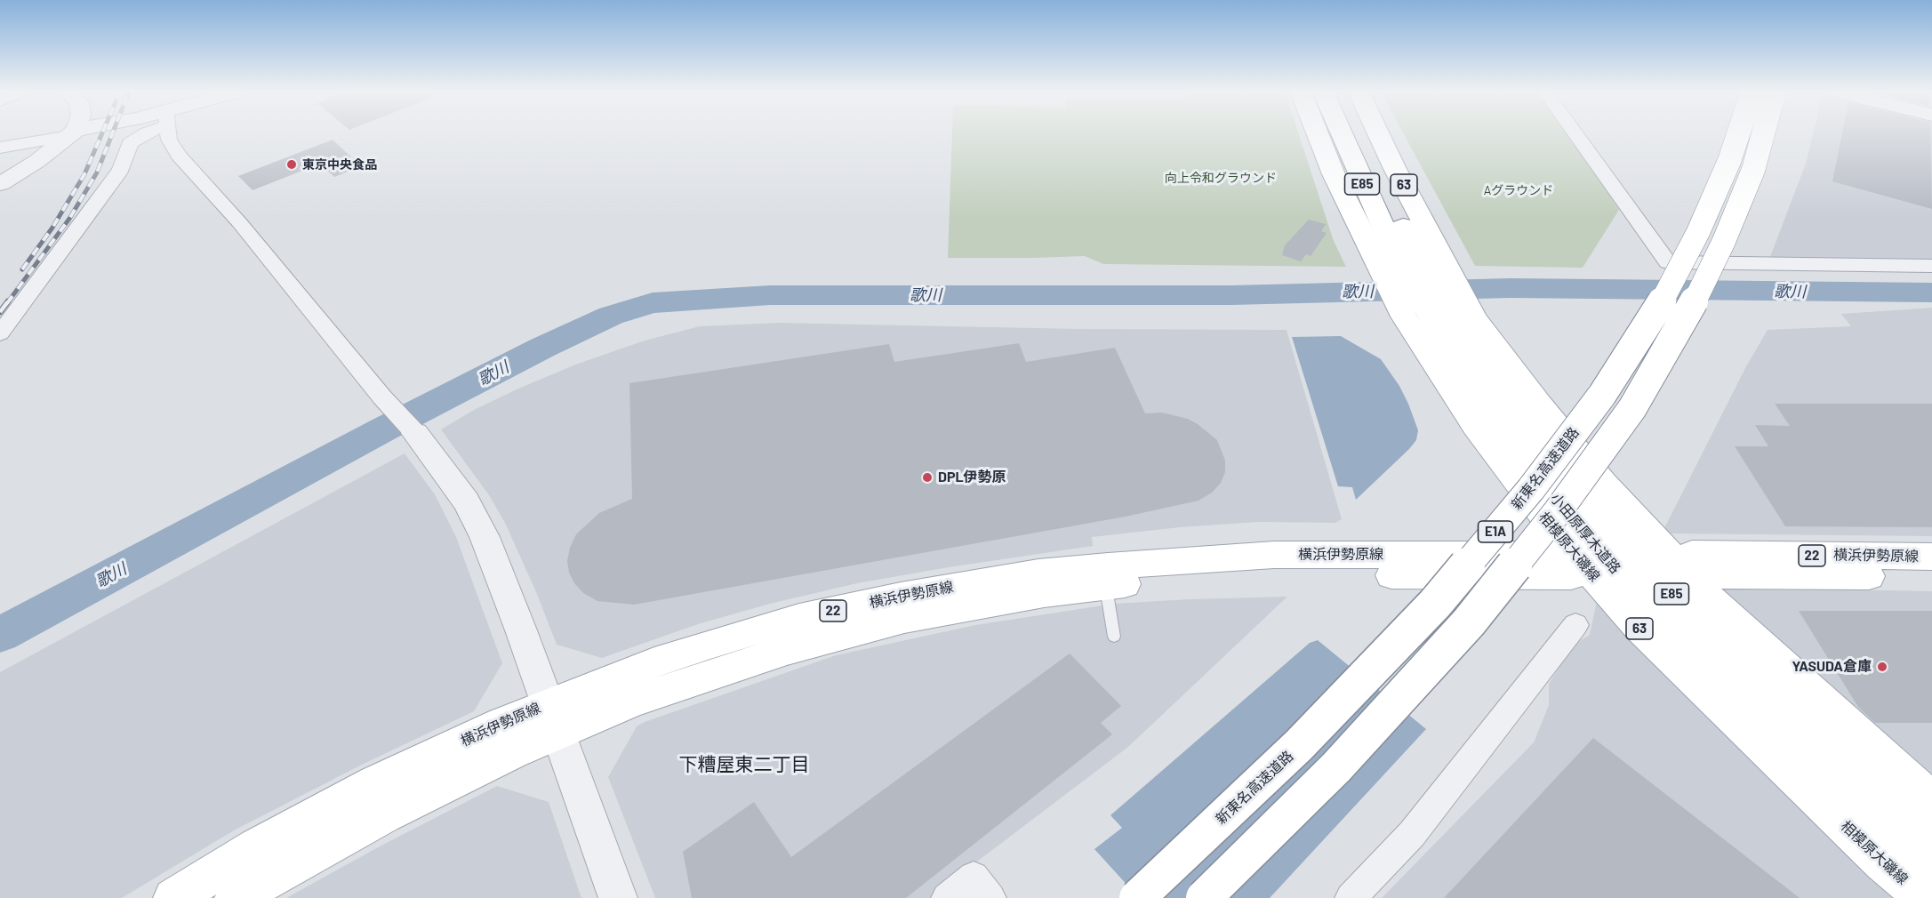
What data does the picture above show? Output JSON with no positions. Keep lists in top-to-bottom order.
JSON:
{
  "streets": {
    "main road": [
      "E85",
      "63",
      "新東名高速道路",
      "E1A",
      "小田原厚木道路",
      "相模原大磯線",
      "横浜伊勢原線",
      "22"
    ]
  },
  "crossings": [
    ["小田原厚木道路", "相模原大磯線"]
  ],
  "districts": ["下糟屋東二丁目"],
  "water": ["歌川"],
  "parks": ["向上令和グラウンド", "Aグラウンド"],
  "places": ["東京中央食品", "DPL伊勢原", "YASUDA倉庫"]
}
